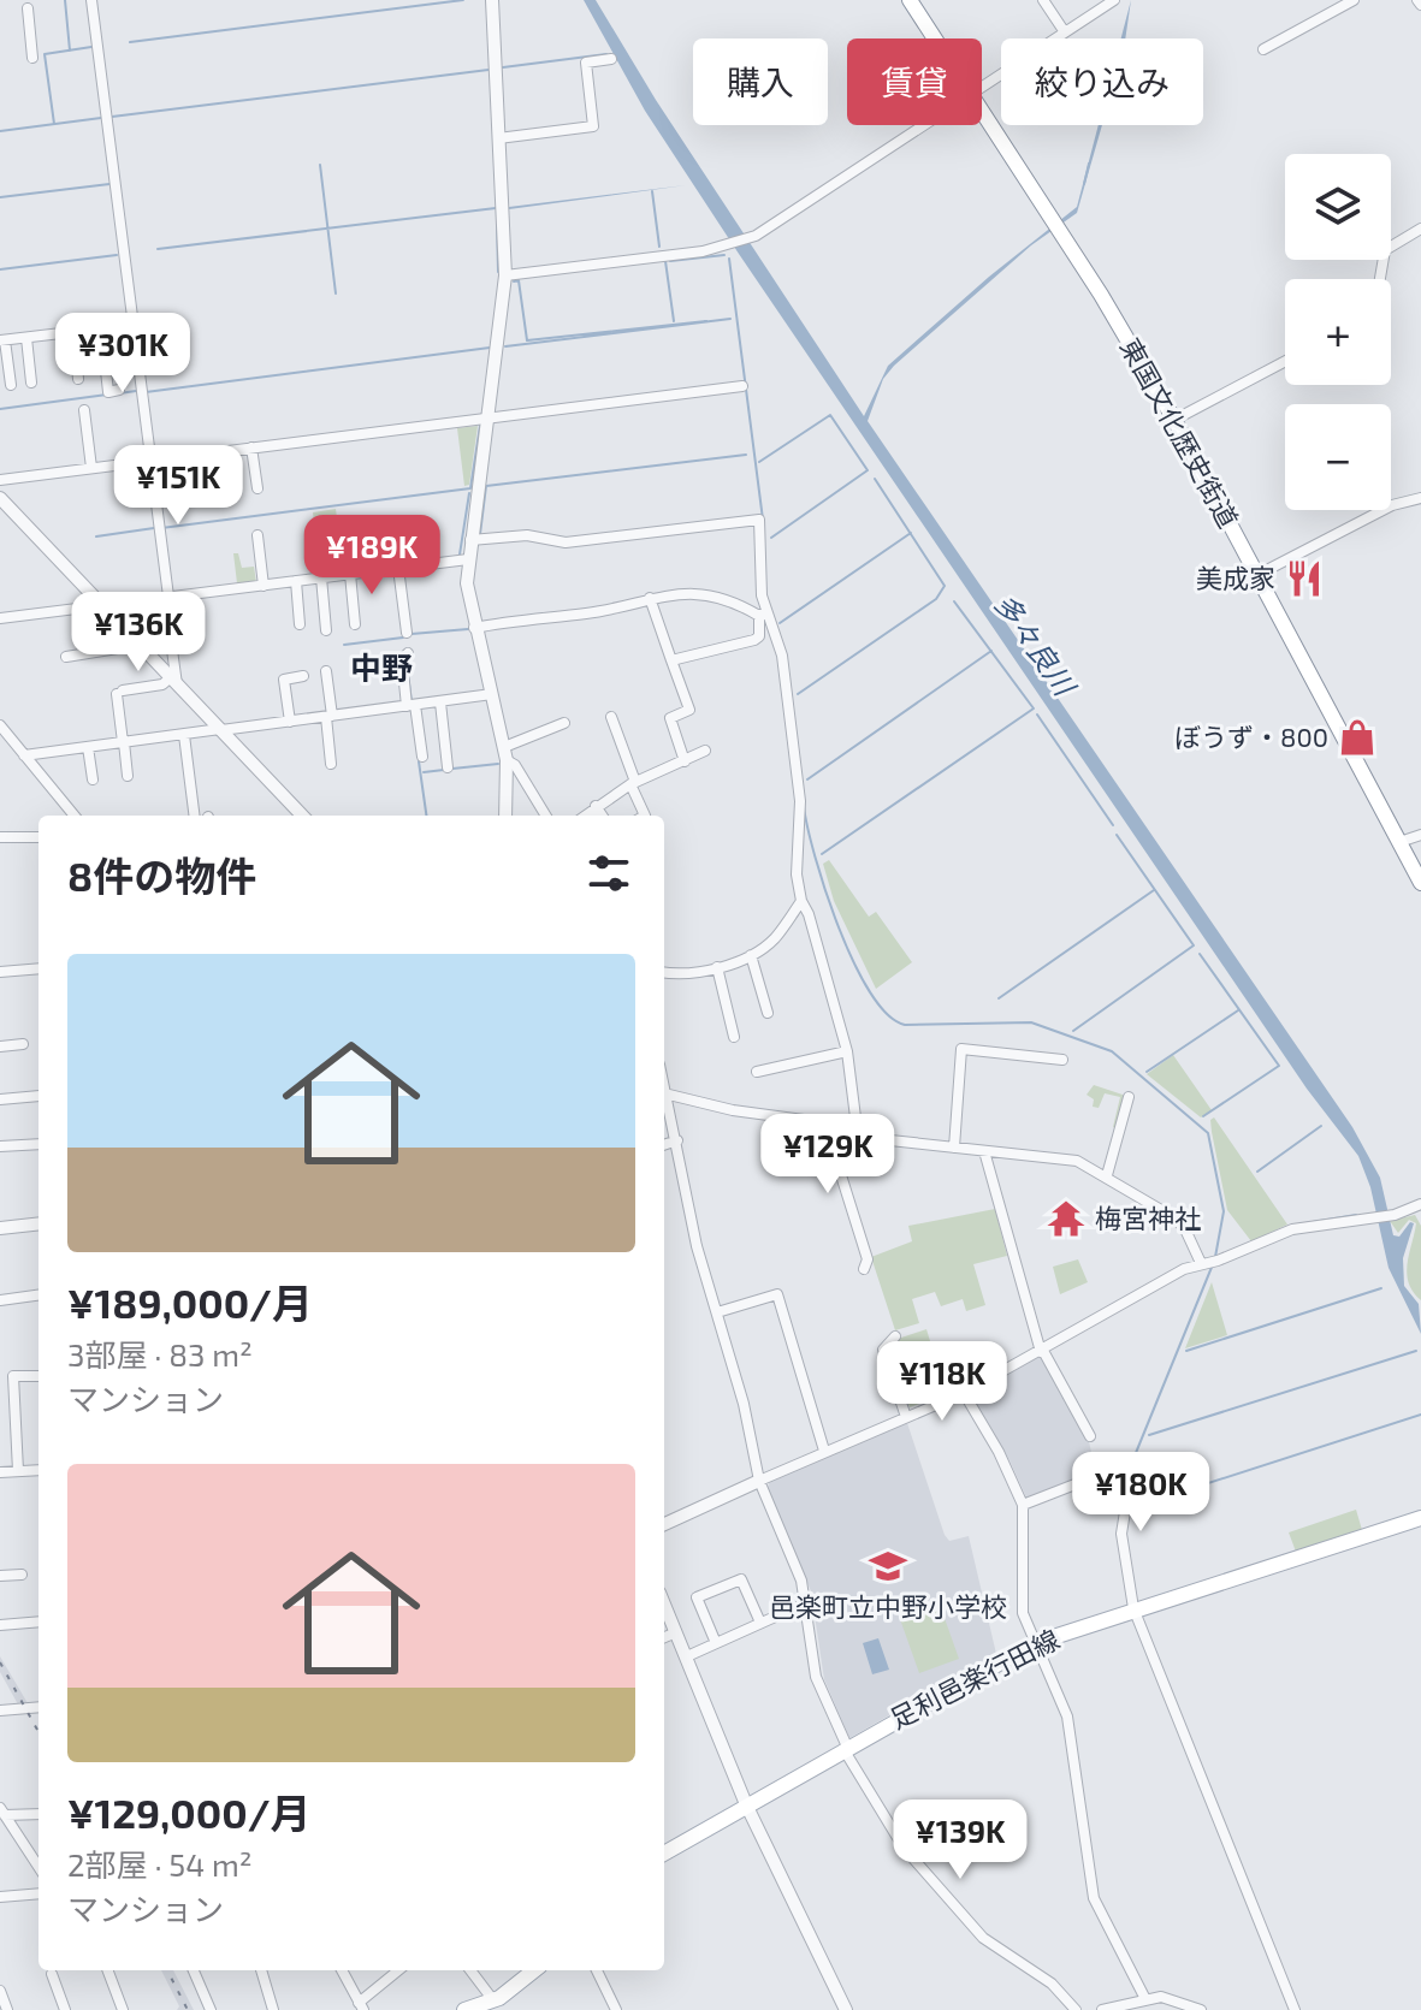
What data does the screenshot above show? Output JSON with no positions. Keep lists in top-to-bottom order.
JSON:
{
  "streets": {
    "main road": ["東国文化歴史街道", "足利邑楽行田線"]
  },
  "districts": ["中野"],
  "water": ["多々良川"],
  "places": {
    "restaurant": ["美成家"],
    "shop": ["ぼうず・800"],
    "temple": ["梅宮神社"],
    "school or university": ["邑楽町立中野小学校"]
  },
  "page": {
    "chip": ["購入", "賃貸", "絞り込み"],
    "map_buttons": ["+", "−"],
    "price": [
      "¥301K",
      "¥151K",
      "¥189K",
      "¥136K",
      "¥129K",
      "¥118K",
      "¥180K",
      "¥139K"
    ],
    "heading": "8件の物件",
    "list": [
      {
        "name": "¥189,000/月",
        "note": "3部屋 · 83 m² · マンション"
      },
      {
        "name": "¥129,000/月",
        "note": "2部屋 · 54 m² · マンション"
      }
    ]
  }
}
